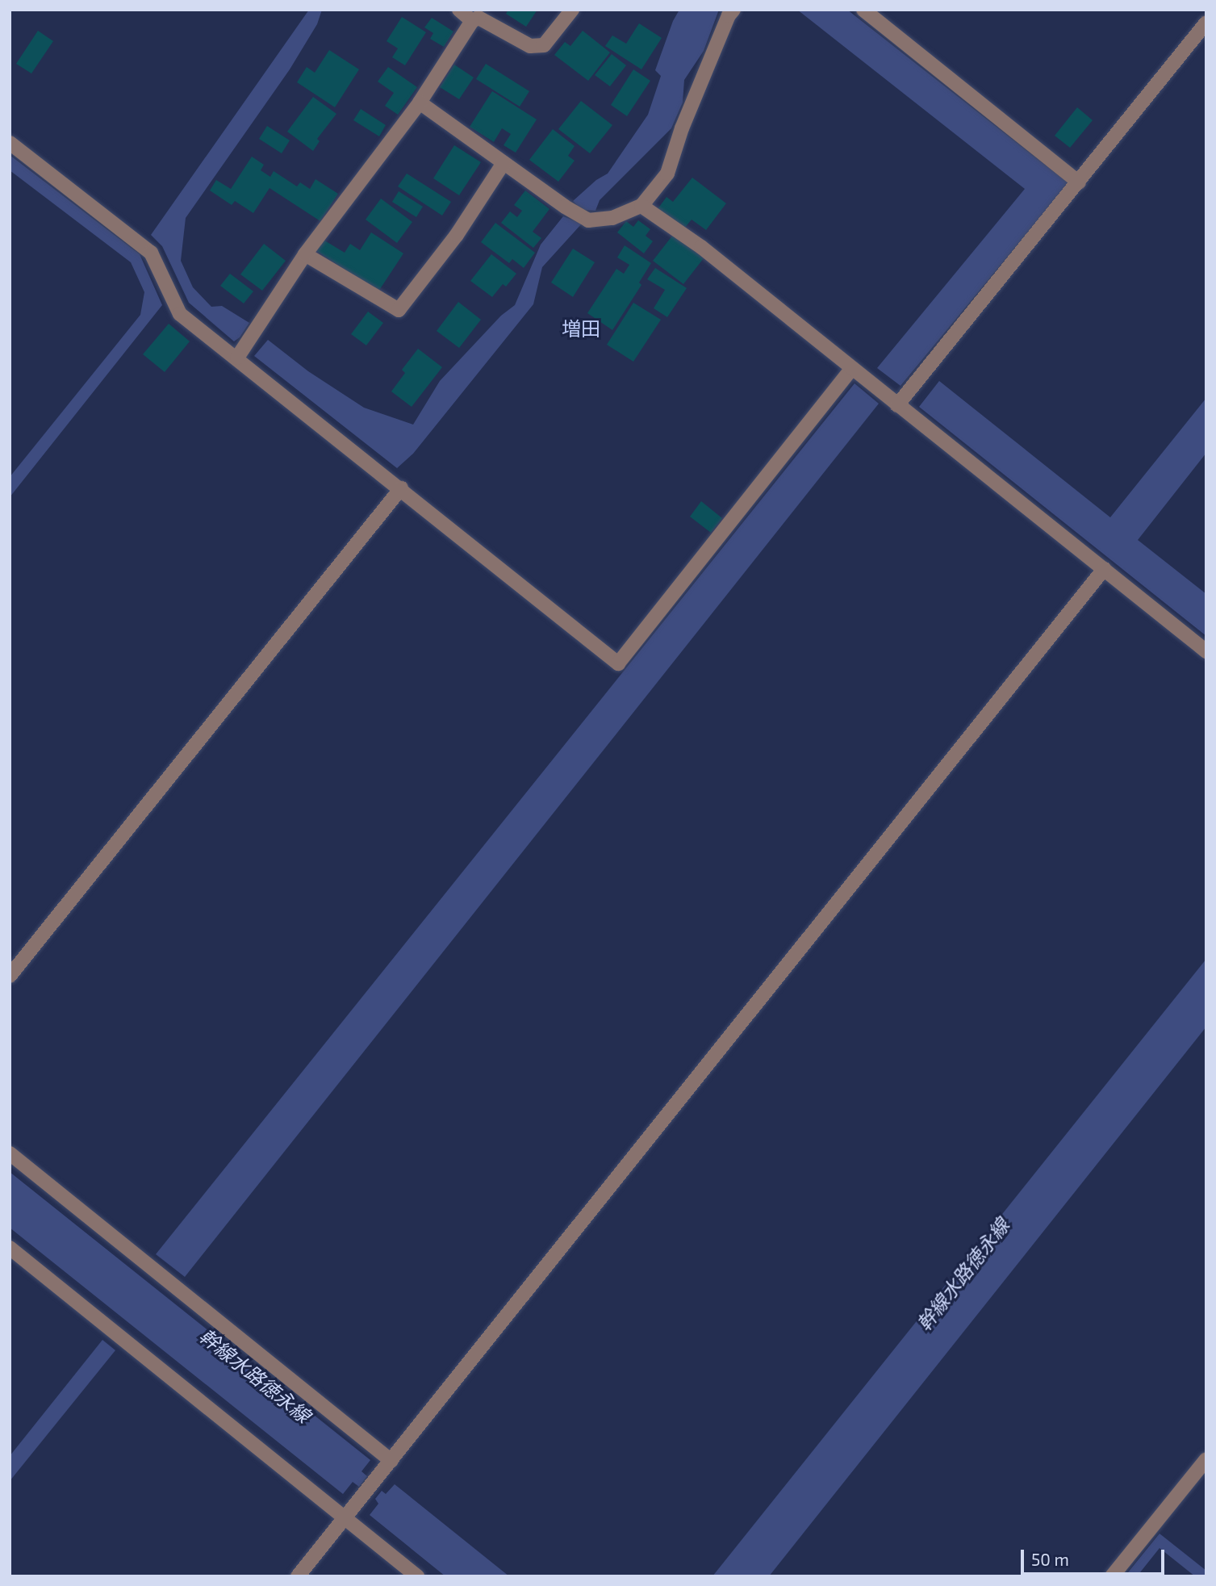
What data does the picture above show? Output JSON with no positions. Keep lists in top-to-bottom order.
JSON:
{
  "districts": ["増田"],
  "water": ["幹線水路徳永線"],
  "scale_bar": "50 m"
}
